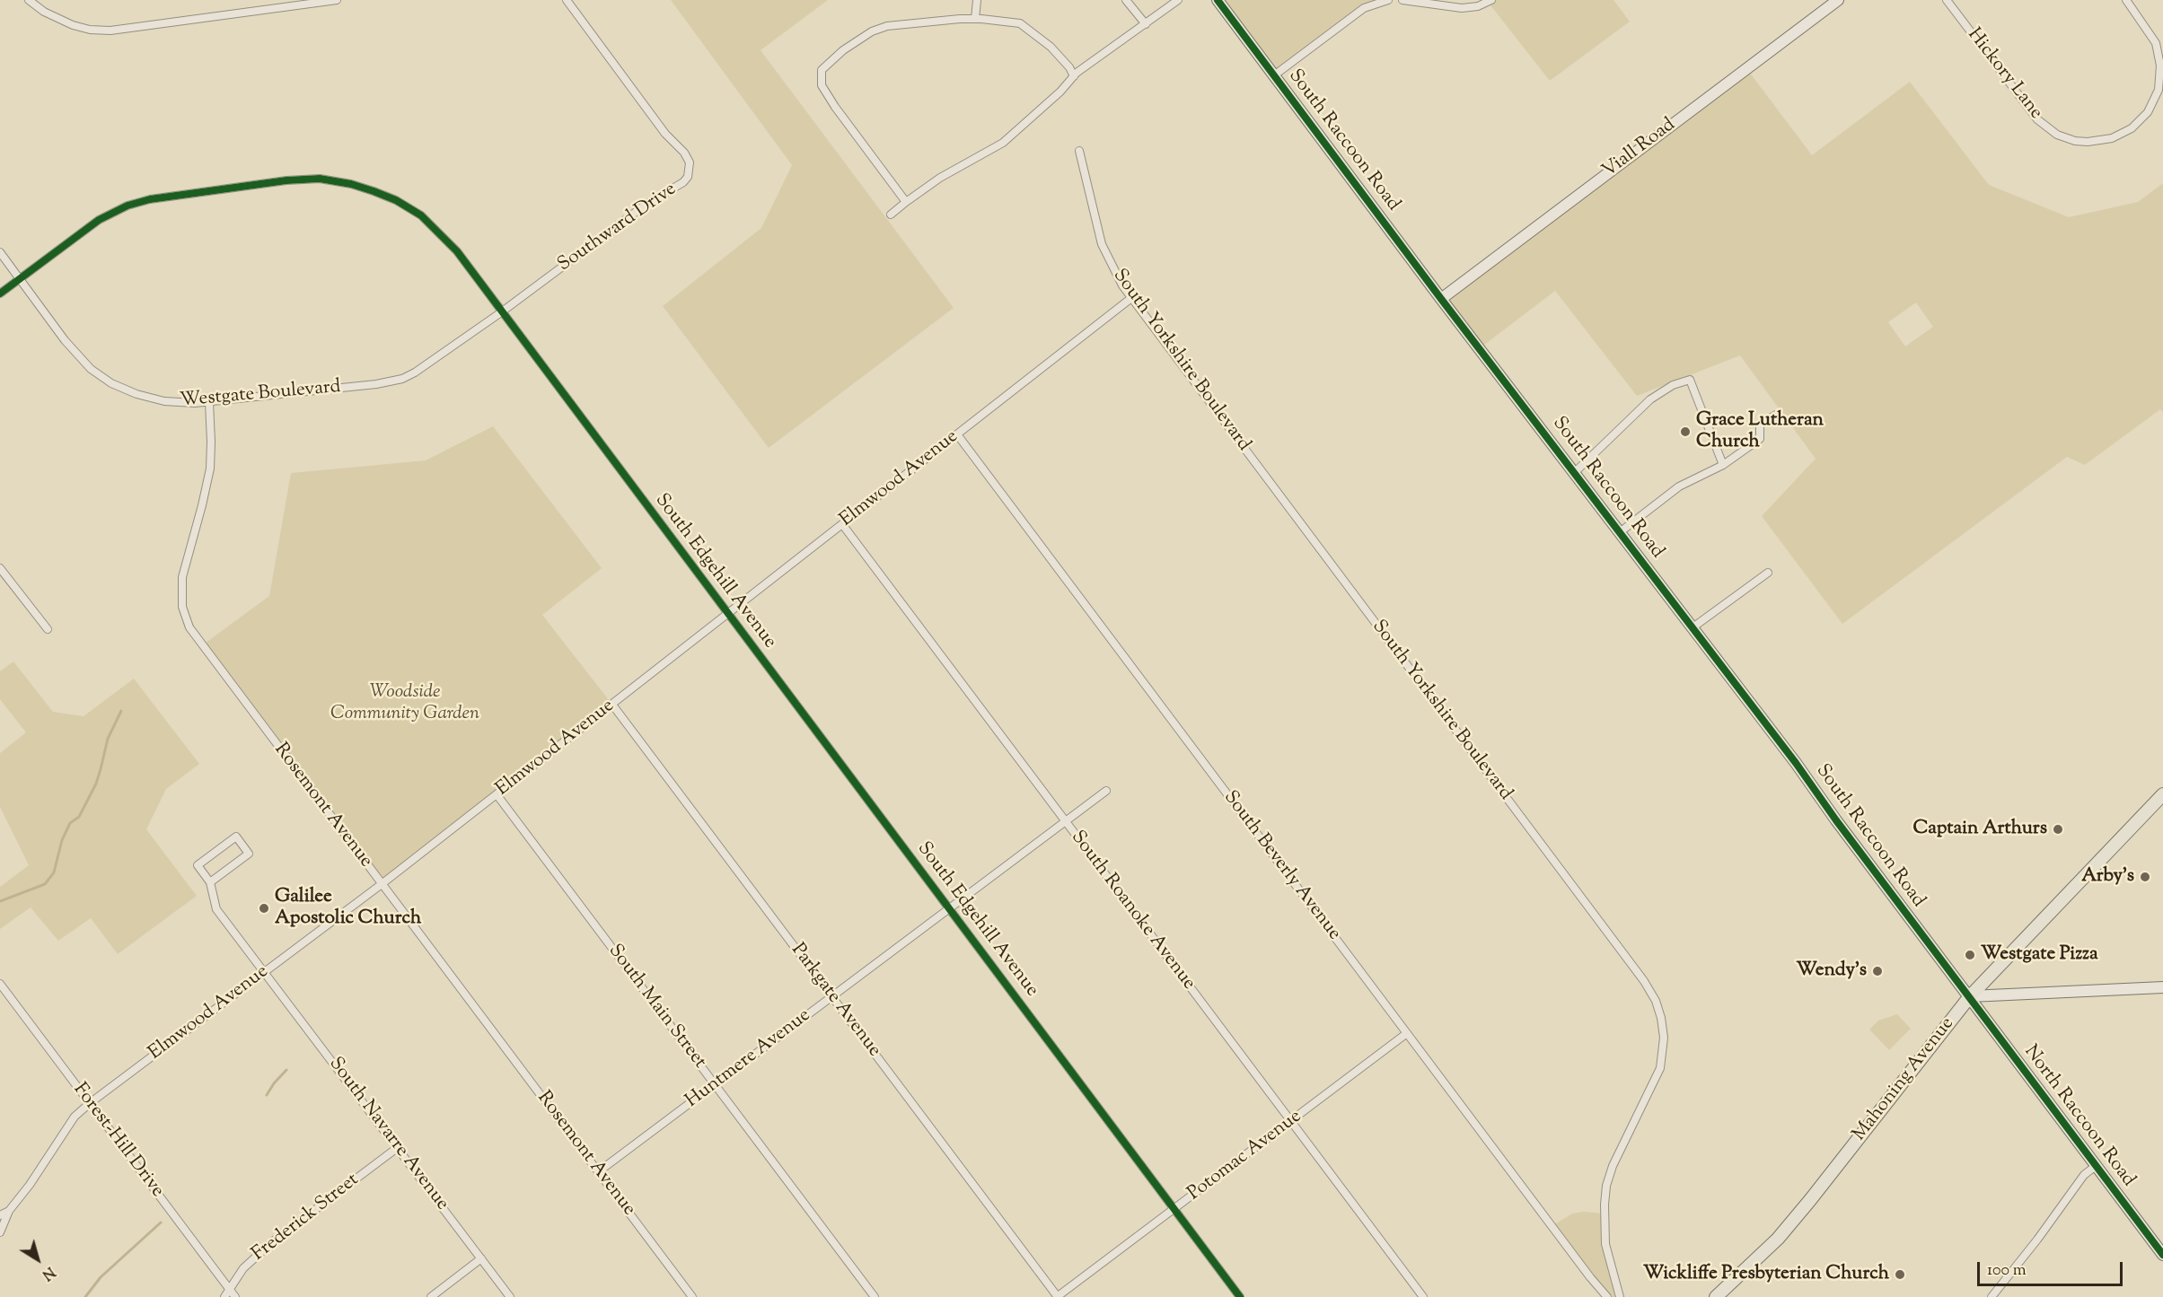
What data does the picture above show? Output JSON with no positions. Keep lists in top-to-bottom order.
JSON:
{
  "streets": {
    "main road": ["Mahoning Avenue"],
    "street": [
      "Hickory Lane",
      "South Raccoon Road",
      "Viall Road",
      "Southward Drive",
      "South Yorkshire Boulevard",
      "Westgate Boulevard",
      "Elmwood Avenue",
      "South Edgehill Avenue",
      "Rosemont Avenue",
      "South Beverly Avenue",
      "South Roanoke Avenue",
      "Parkgate Avenue",
      "South Main Street",
      "Huntmere Avenue",
      "North Raccoon Road",
      "South Navarre Avenue",
      "Forest-Hill Drive",
      "Potomac Avenue",
      "Frederick Street"
    ]
  },
  "crossings": [
    ["South Raccoon Road", "Viall Road"],
    ["South Raccoon Road", "Mahoning Avenue"],
    ["South Raccoon Road", "North Raccoon Road"],
    ["Southward Drive", "Westgate Boulevard"],
    ["Southward Drive", "South Edgehill Avenue"],
    ["South Yorkshire Boulevard", "Elmwood Avenue"],
    ["Westgate Boulevard", "South Edgehill Avenue"],
    ["Westgate Boulevard", "Rosemont Avenue"],
    ["Elmwood Avenue", "South Edgehill Avenue"],
    ["Elmwood Avenue", "Rosemont Avenue"],
    ["Elmwood Avenue", "South Beverly Avenue"],
    ["Elmwood Avenue", "South Roanoke Avenue"],
    ["Elmwood Avenue", "Parkgate Avenue"],
    ["Elmwood Avenue", "South Main Street"],
    ["Elmwood Avenue", "South Navarre Avenue"],
    ["Elmwood Avenue", "Forest-Hill Drive"],
    ["South Edgehill Avenue", "Huntmere Avenue"],
    ["South Edgehill Avenue", "Potomac Avenue"],
    ["Rosemont Avenue", "Huntmere Avenue"],
    ["South Beverly Avenue", "Potomac Avenue"],
    ["South Roanoke Avenue", "Huntmere Avenue"],
    ["South Roanoke Avenue", "Potomac Avenue"],
    ["Parkgate Avenue", "Huntmere Avenue"],
    ["Parkgate Avenue", "Potomac Avenue"],
    ["South Main Street", "Huntmere Avenue"],
    ["Mahoning Avenue", "North Raccoon Road"],
    ["South Navarre Avenue", "Frederick Street"],
    ["Forest-Hill Drive", "Frederick Street"]
  ],
  "parks": ["Woodside Community Garden"],
  "places": [
    "Grace Lutheran Church",
    "Captain Arthurs",
    "Arby's",
    "Galilee Apostolic Church",
    "Westgate Pizza",
    "Wendy's",
    "Wickliffe Presbyterian Church"
  ],
  "scale_bar": "100 m",
  "north": "bottom right"
}
